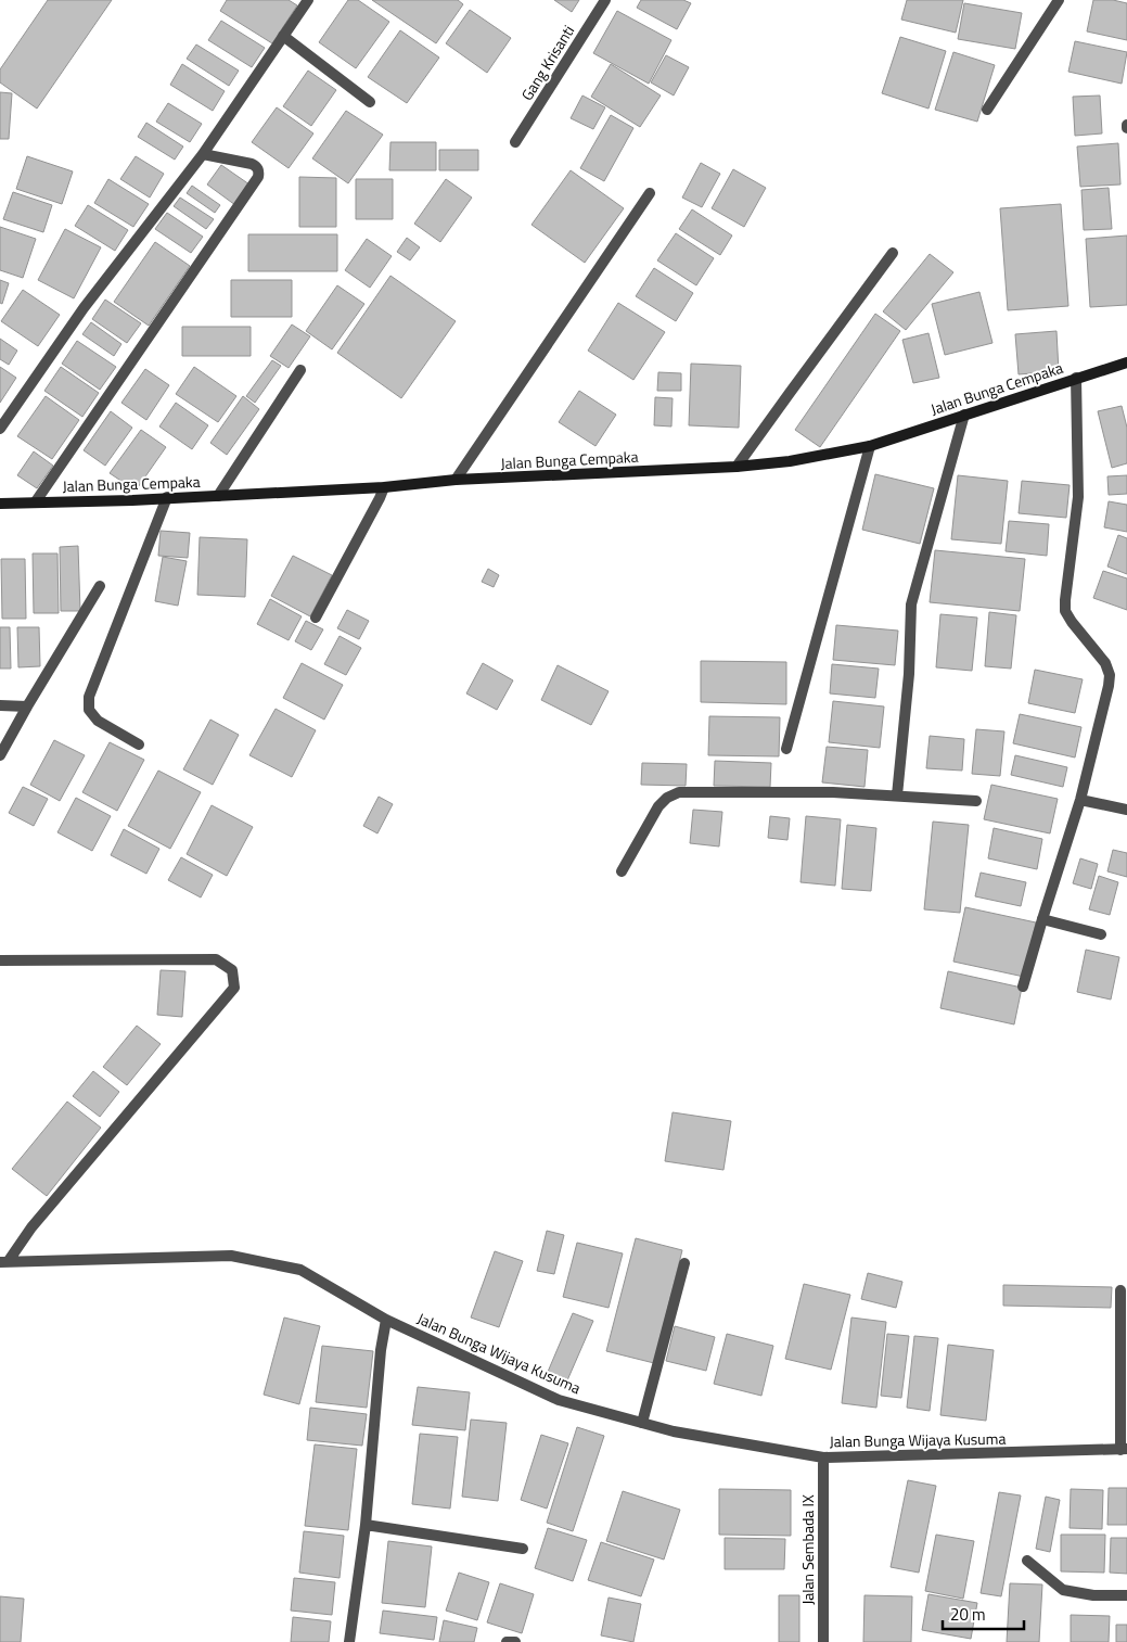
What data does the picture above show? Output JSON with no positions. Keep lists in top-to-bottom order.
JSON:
{
  "streets": {
    "street": [
      "Gang Krisanti",
      "Jalan Bunga Cempaka",
      "Jalan Bunga Wijaya Kusuma",
      "Jalan Sembada IX"
    ]
  },
  "crossings": [
    ["Jalan Bunga Wijaya Kusuma", "Jalan Sembada IX"]
  ],
  "scale_bar": "20 m"
}
